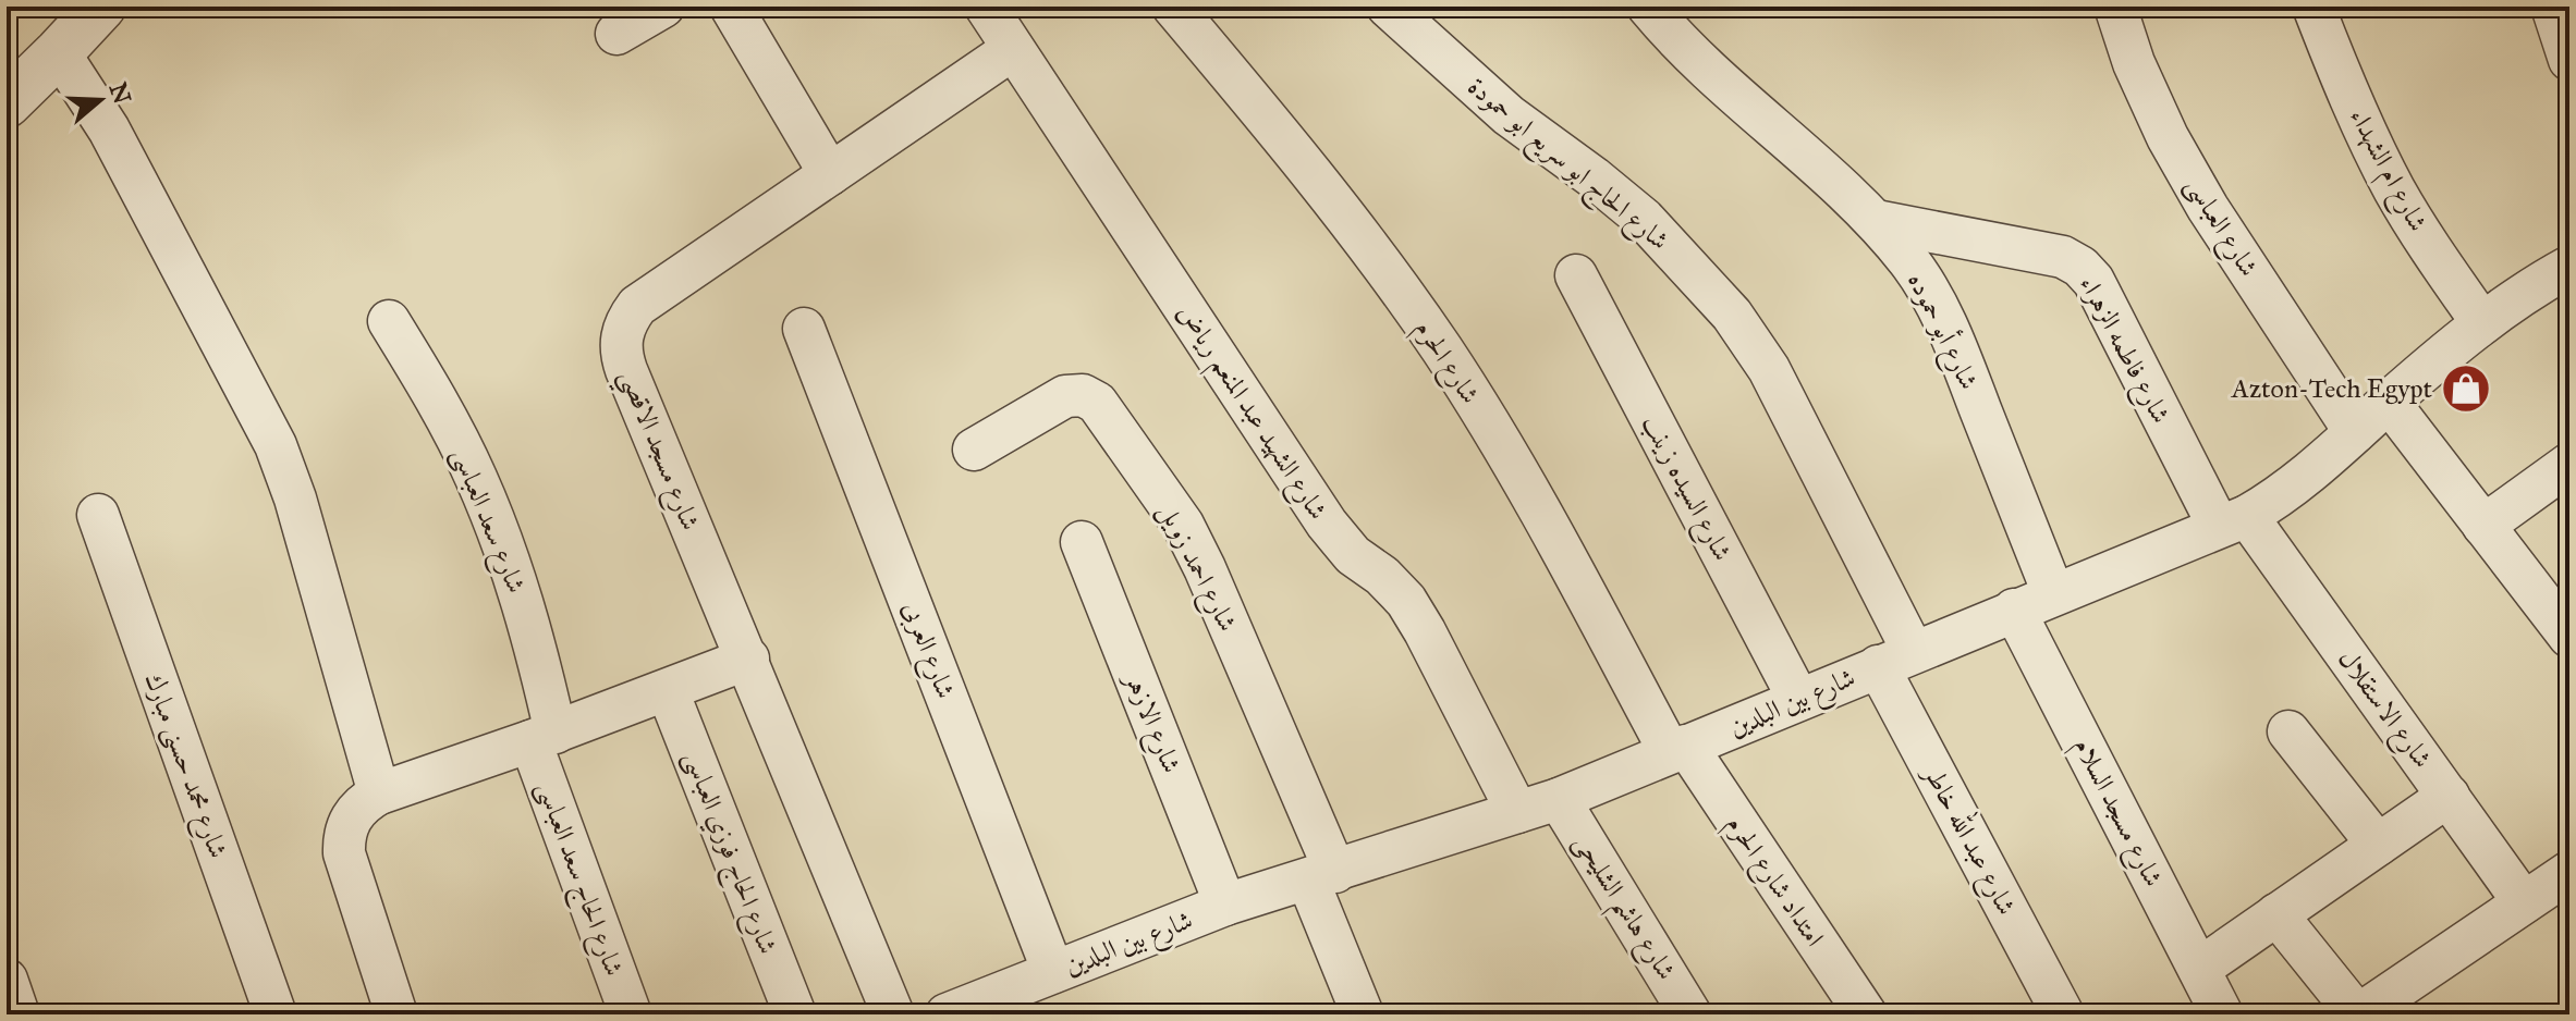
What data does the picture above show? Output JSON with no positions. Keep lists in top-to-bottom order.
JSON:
{
  "streets": {
    "street": [
      "شارع الحاج ابو سريع ابو حمودة",
      "شارع ام الشهداء",
      "شارع العباسى",
      "شارع أبو حموده",
      "شارع فاطمه الزهراء",
      "شارع الحرم",
      "شارع الشهيد عبد المنعم رياض",
      "شارع مسجد الاقصي",
      "شارع السيده زينب",
      "شارع سعد العباسى",
      "شارع احمد زويل",
      "شارع العربى",
      "شارع بين البلدين",
      "شارع الاستقلال",
      "شارع الازهر",
      "شارع محمد حسنى مبارك",
      "شارع مسجد السلام",
      "شارع عبد الله خاطر",
      "شارع الحاج فوزي العباسى",
      "شارع الحاج سعد العباسى",
      "امتداد شارع الحرم",
      "شارع هاشم الشليحى"
    ]
  },
  "crossings": [
    ["شارع الحاج ابو سريع ابو حمودة", "شارع بين البلدين"],
    ["شارع الحاج ابو سريع ابو حمودة", "شارع عبد الله خاطر"],
    ["شارع ام الشهداء", "شارع بين البلدين"],
    ["شارع العباسى", "شارع بين البلدين"],
    ["شارع أبو حموده", "شارع فاطمه الزهراء"],
    ["شارع أبو حموده", "شارع بين البلدين"],
    ["شارع فاطمه الزهراء", "شارع بين البلدين"],
    ["شارع فاطمه الزهراء", "شارع الاستقلال"],
    ["شارع الحرم", "شارع بين البلدين"],
    ["شارع الحرم", "امتداد شارع الحرم"],
    ["شارع الشهيد عبد المنعم رياض", "شارع مسجد الاقصي"],
    ["شارع الشهيد عبد المنعم رياض", "شارع بين البلدين"],
    ["شارع السيده زينب", "شارع بين البلدين"],
    ["شارع سعد العباسى", "شارع الحاج سعد العباسى"],
    ["شارع احمد زويل", "شارع بين البلدين"],
    ["شارع العربى", "شارع بين البلدين"],
    ["شارع بين البلدين", "شارع الاستقلال"],
    ["شارع بين البلدين", "شارع الازهر"],
    ["شارع بين البلدين", "شارع مسجد السلام"],
    ["شارع بين البلدين", "شارع عبد الله خاطر"],
    ["شارع بين البلدين", "امتداد شارع الحرم"],
    ["شارع بين البلدين", "شارع هاشم الشليحى"]
  ],
  "places": {
    "shop": ["Azton-Tech Egypt"]
  },
  "north": "right"
}
